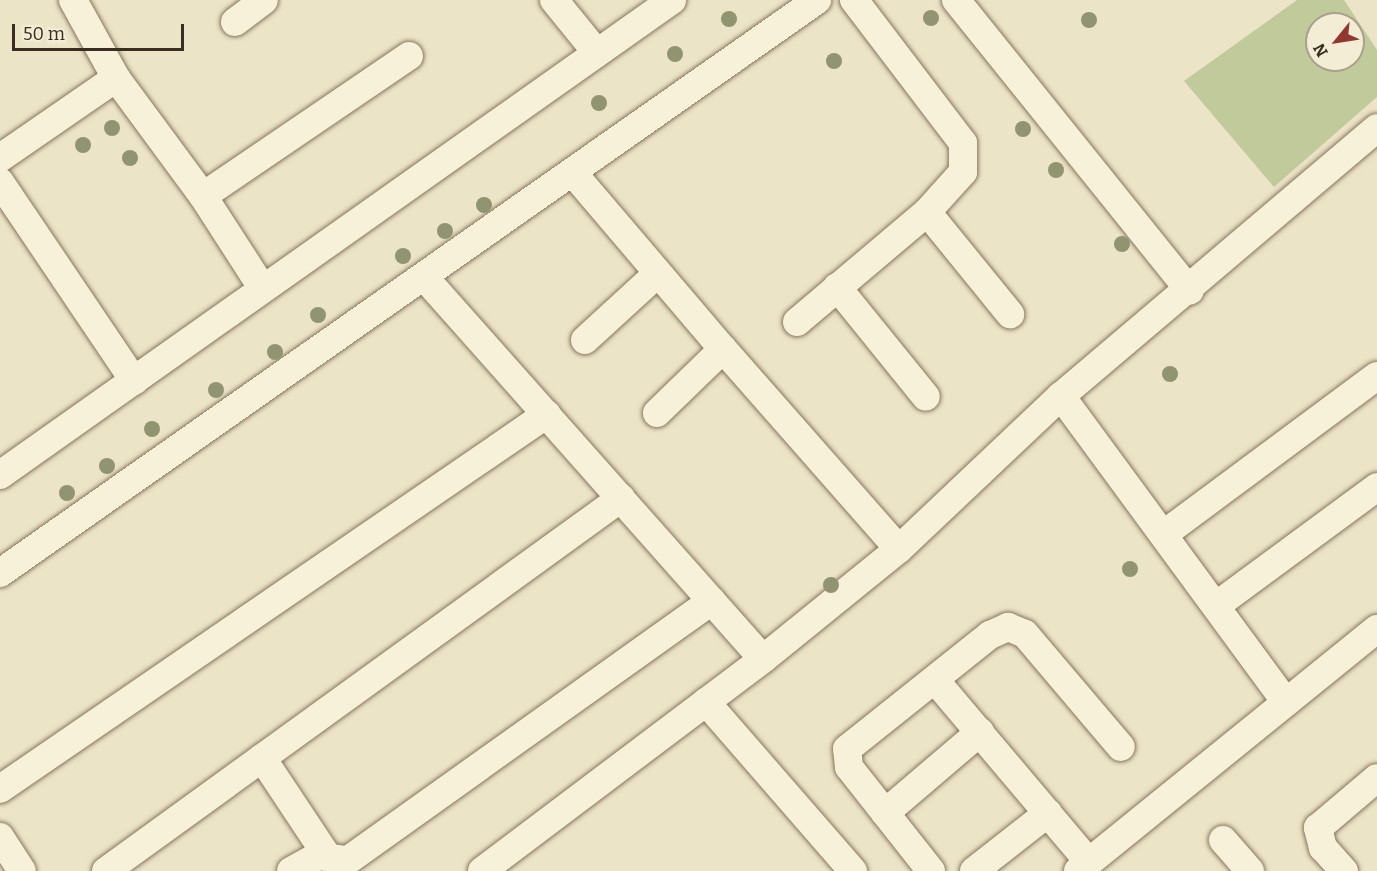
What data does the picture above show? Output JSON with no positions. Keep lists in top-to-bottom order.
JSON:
{
  "scale_bar": "50 m",
  "north": "bottom left"
}
